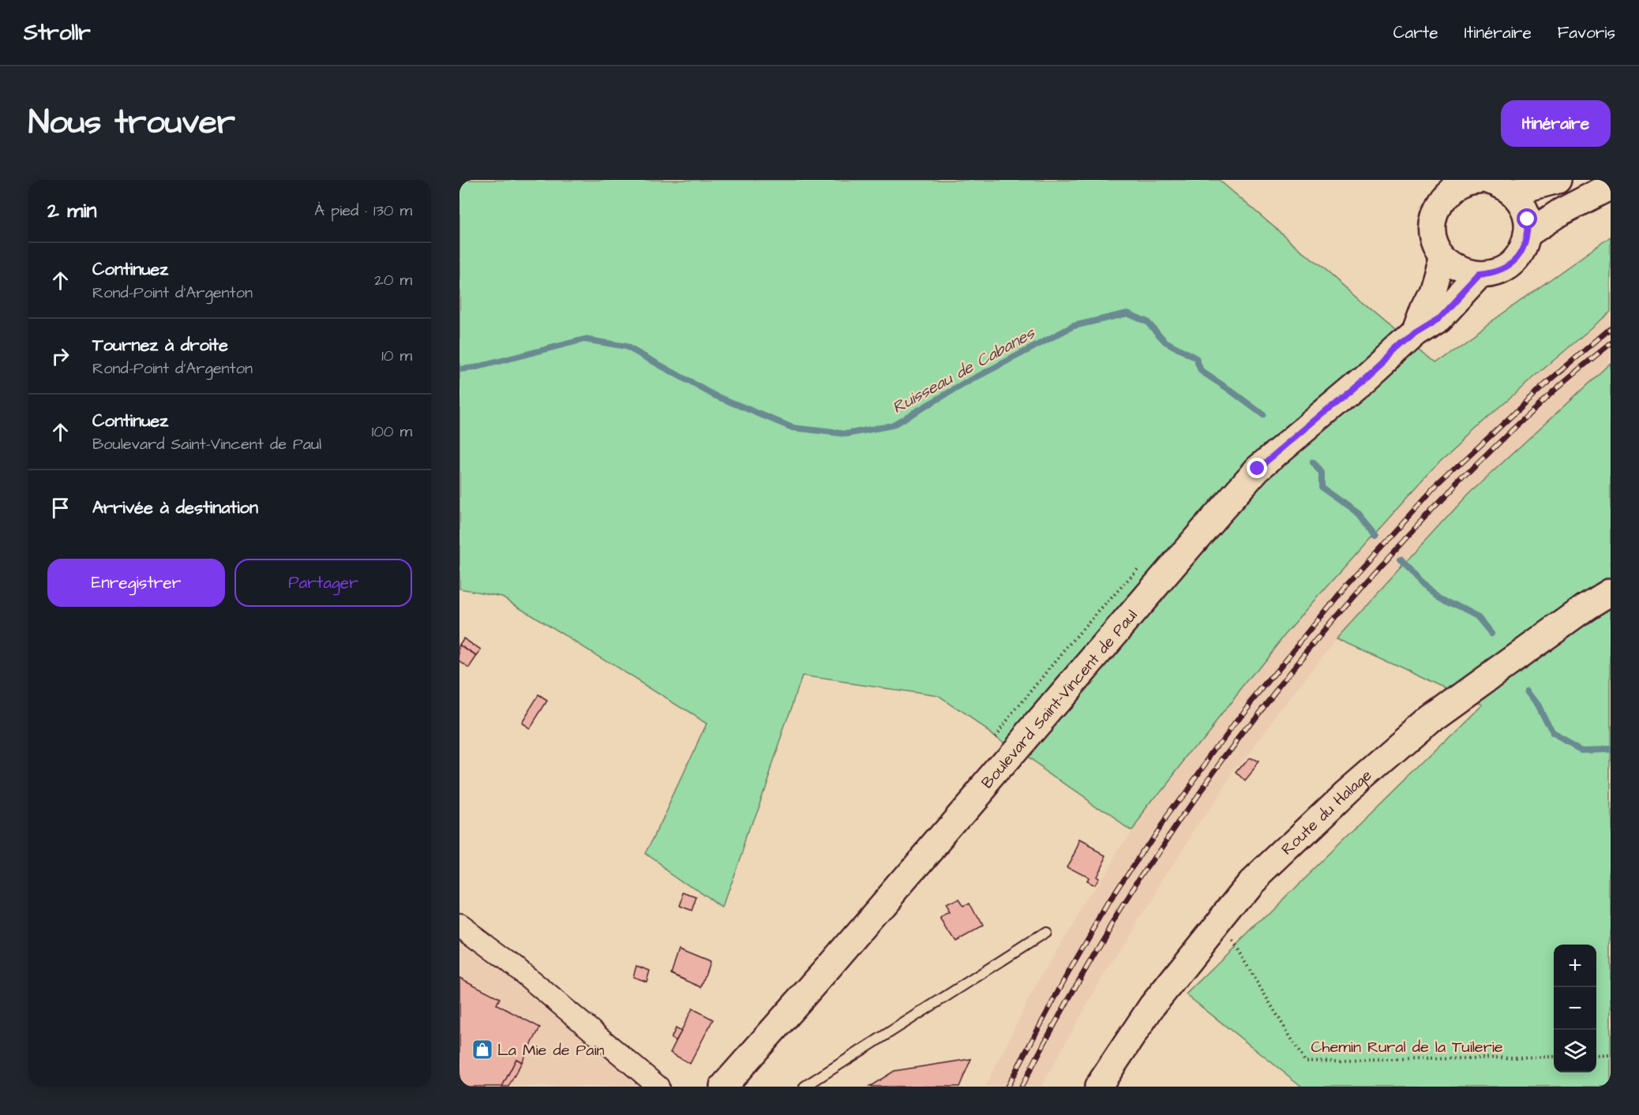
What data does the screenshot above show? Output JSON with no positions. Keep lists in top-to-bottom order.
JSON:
{
  "streets": {
    "main road": ["Boulevard Saint-Vincent de Paul", "Route du Halage"],
    "path": ["Chemin Rural de la Tuilerie"]
  },
  "crossings": [
    ["Route du Halage", "Chemin Rural de la Tuilerie"]
  ],
  "water": ["Ruisseau de Cabanes"],
  "places": {
    "shop": ["La Mie de Pain"]
  },
  "page": {
    "header": "Strollr",
    "nav": ["Carte", "Itinéraire", "Favoris"],
    "title": "Nous trouver",
    "buttons": [
      "Itinéraire",
      ["Enregistrer", "Partager"]
    ],
    "heading": ["2 min", "À pied · 130 m"],
    "list": [
      ["Continuez", "Rond-Point d'Argenton", "20 m"],
      ["Tournez à droite", "Rond-Point d'Argenton", "10 m"],
      ["Continuez", "Boulevard Saint-Vincent de Paul", "100 m"],
      "Arrivée à destination"
    ],
    "map_buttons": ["+", "−"]
  }
}
